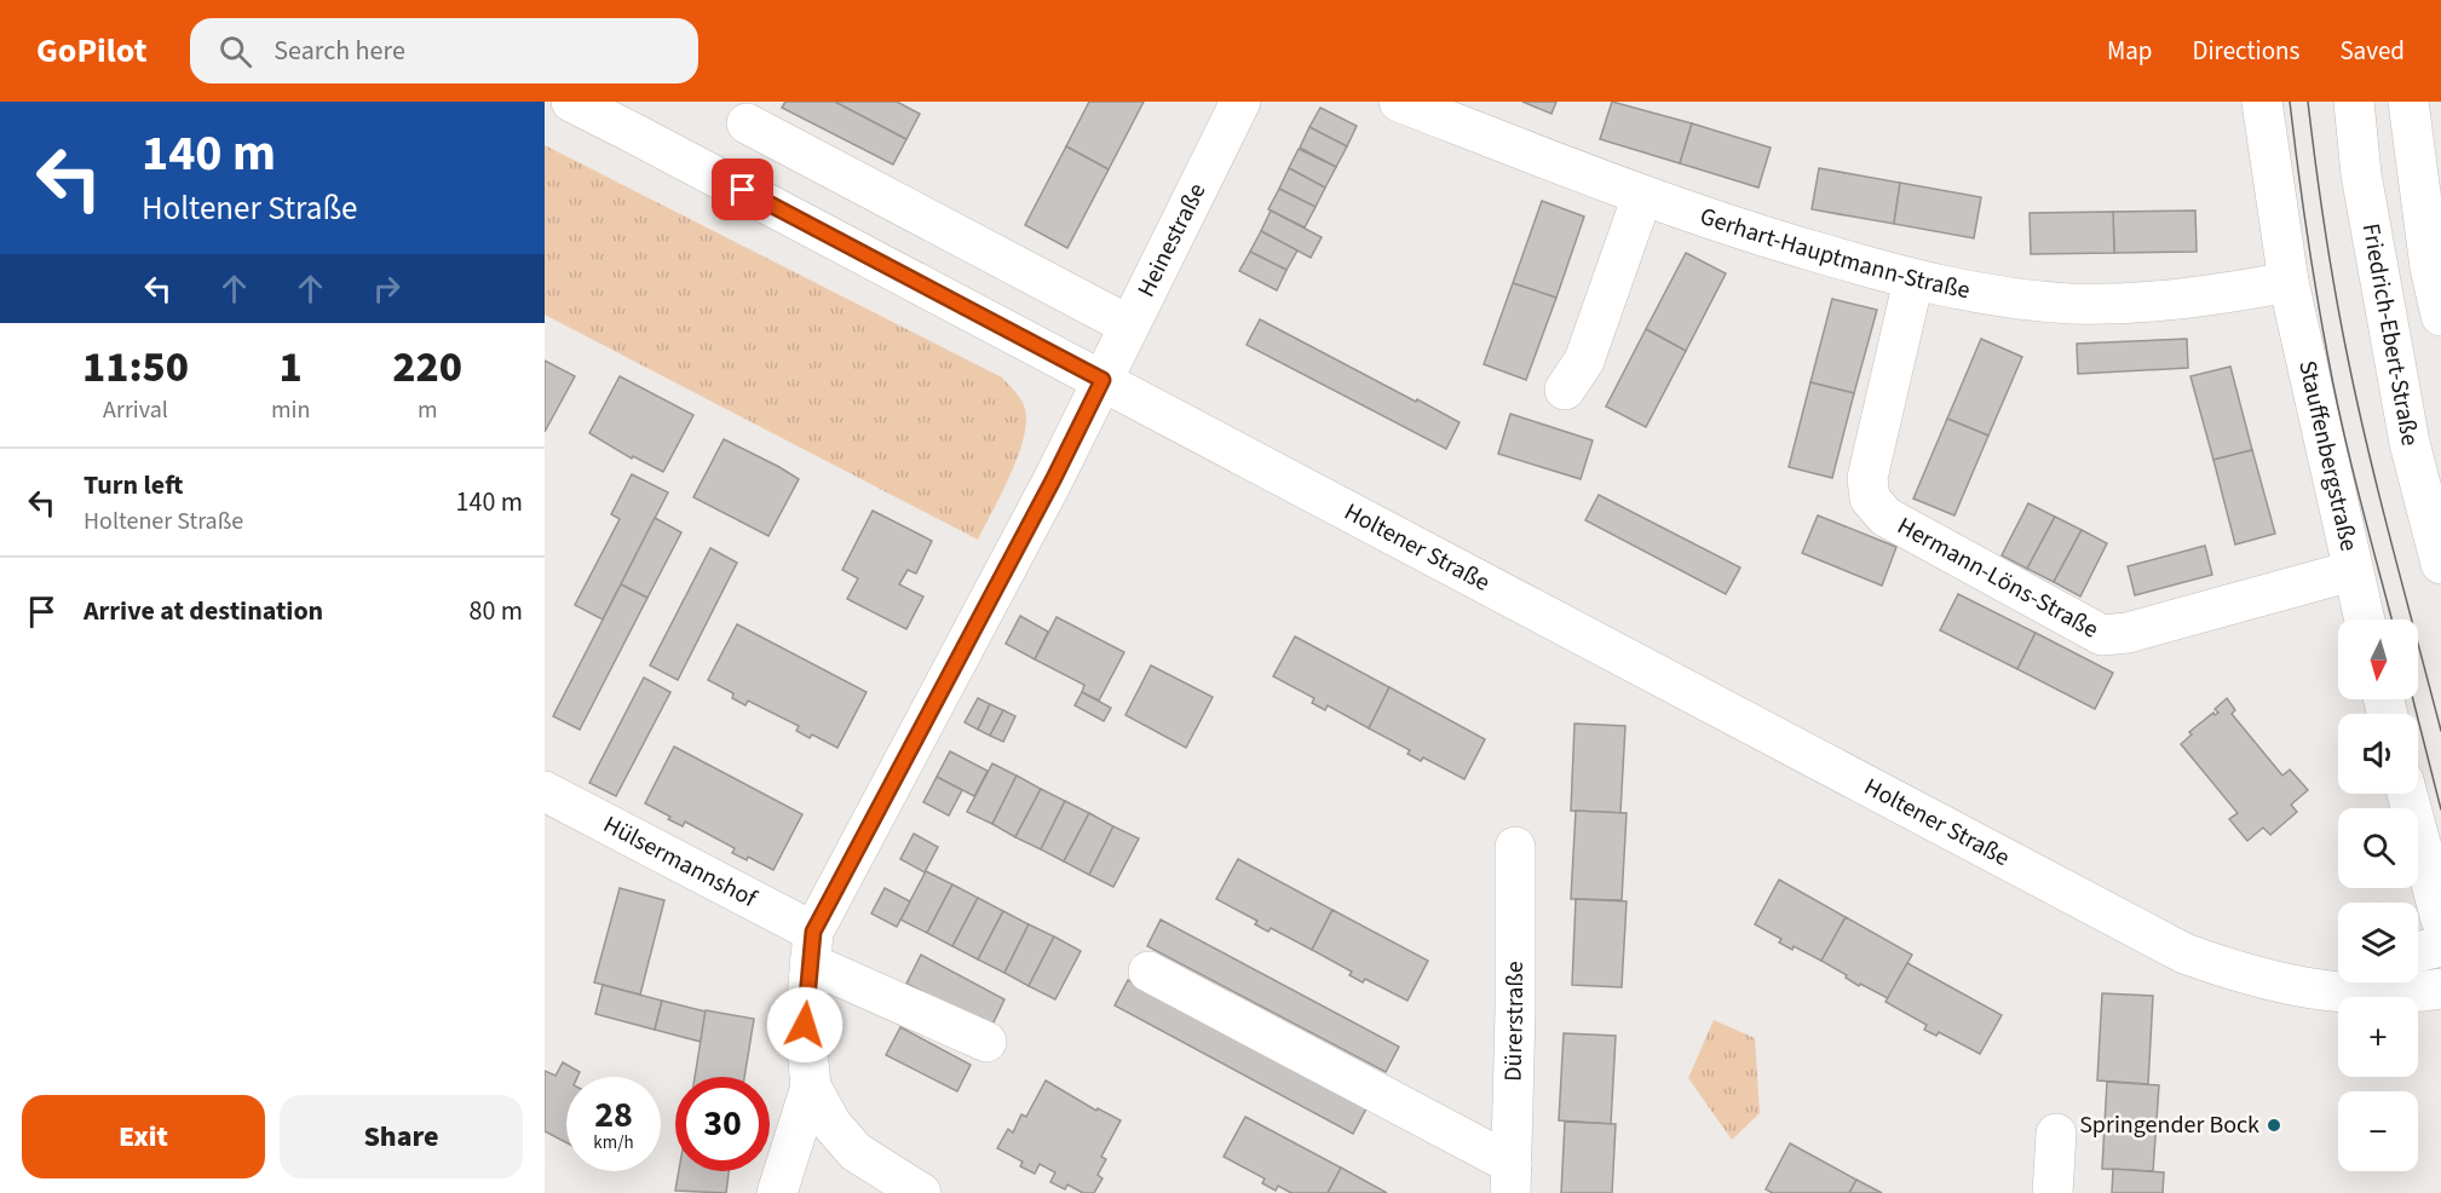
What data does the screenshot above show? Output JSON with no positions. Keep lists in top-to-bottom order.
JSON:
{
  "streets": {
    "street": [
      "Heinestraße",
      "Gerhart-Hauptmann-Straße",
      "Friedrich-Ebert-Straße",
      "Stauffenbergstraße",
      "Holtener Straße",
      "Hermann-Löns-Straße",
      "Hülsermannshof",
      "Dürerstraße"
    ]
  },
  "crossings": [
    ["Heinestraße", "Holtener Straße"],
    ["Heinestraße", "Hülsermannshof"],
    ["Gerhart-Hauptmann-Straße", "Stauffenbergstraße"],
    ["Gerhart-Hauptmann-Straße", "Hermann-Löns-Straße"],
    ["Stauffenbergstraße", "Hermann-Löns-Straße"]
  ],
  "places": ["Springender Bock"],
  "north": "bottom",
  "page": {
    "header": "GoPilot",
    "search": "Search here",
    "nav": ["Map", "Directions", "Saved"],
    "turn": ["140 m", "Holtener Straße"],
    "eta": [
      "11:50",
      "Arrival",
      "1",
      "min",
      "220",
      "m"
    ],
    "list": [
      {
        "name": "Turn left",
        "note": "Holtener Straße",
        "value": "140 m"
      },
      {
        "name": "Arrive at destination",
        "value": "80 m"
      }
    ],
    "map_buttons": ["+", "−"],
    "speed": "28 km/h",
    "limit": "30",
    "buttons": ["Exit", "Share"]
  }
}
